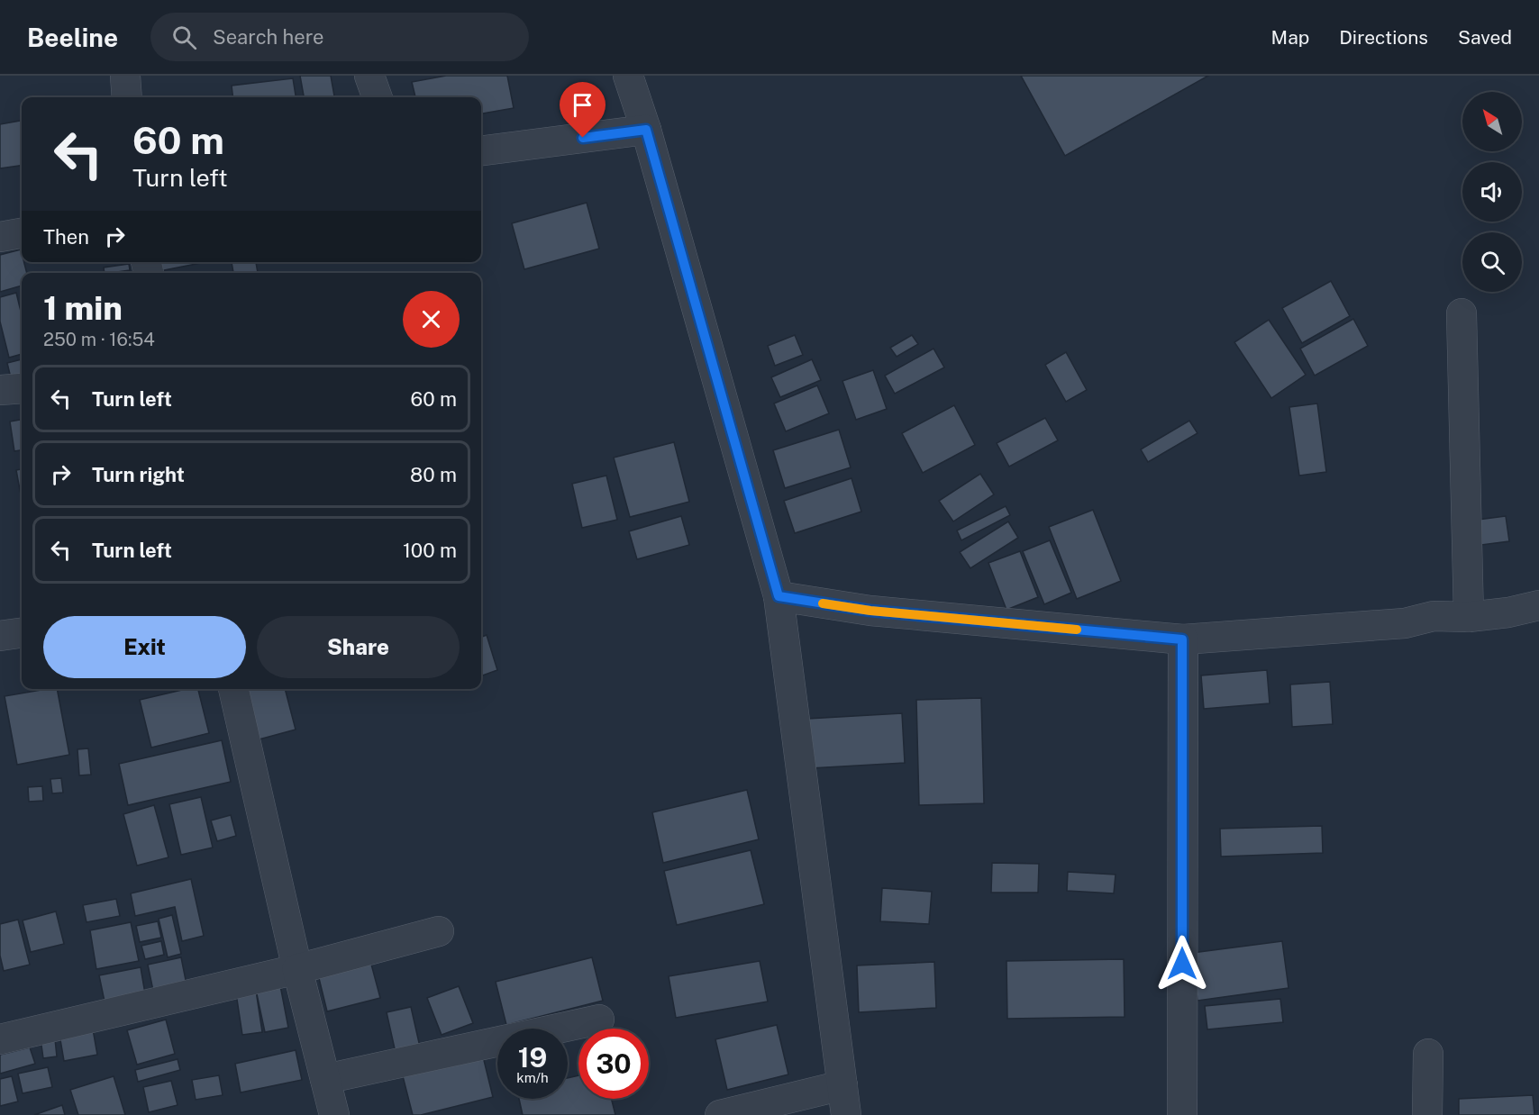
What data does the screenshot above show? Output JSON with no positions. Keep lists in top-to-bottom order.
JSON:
{
  "north": "top left",
  "page": {
    "header": "Beeline",
    "search": "Search here",
    "nav": ["Map", "Directions", "Saved"],
    "turn": ["60 m", "Turn left"],
    "then": "Then",
    "heading": ["1 min", "250 m · 16:54"],
    "list": [
      {
        "name": "Turn left",
        "value": "60 m"
      },
      {
        "name": "Turn right",
        "value": "80 m"
      },
      {
        "name": "Turn left",
        "value": "100 m"
      }
    ],
    "buttons": ["Exit", "Share"],
    "speed": "19 km/h",
    "limit": "30"
  }
}
